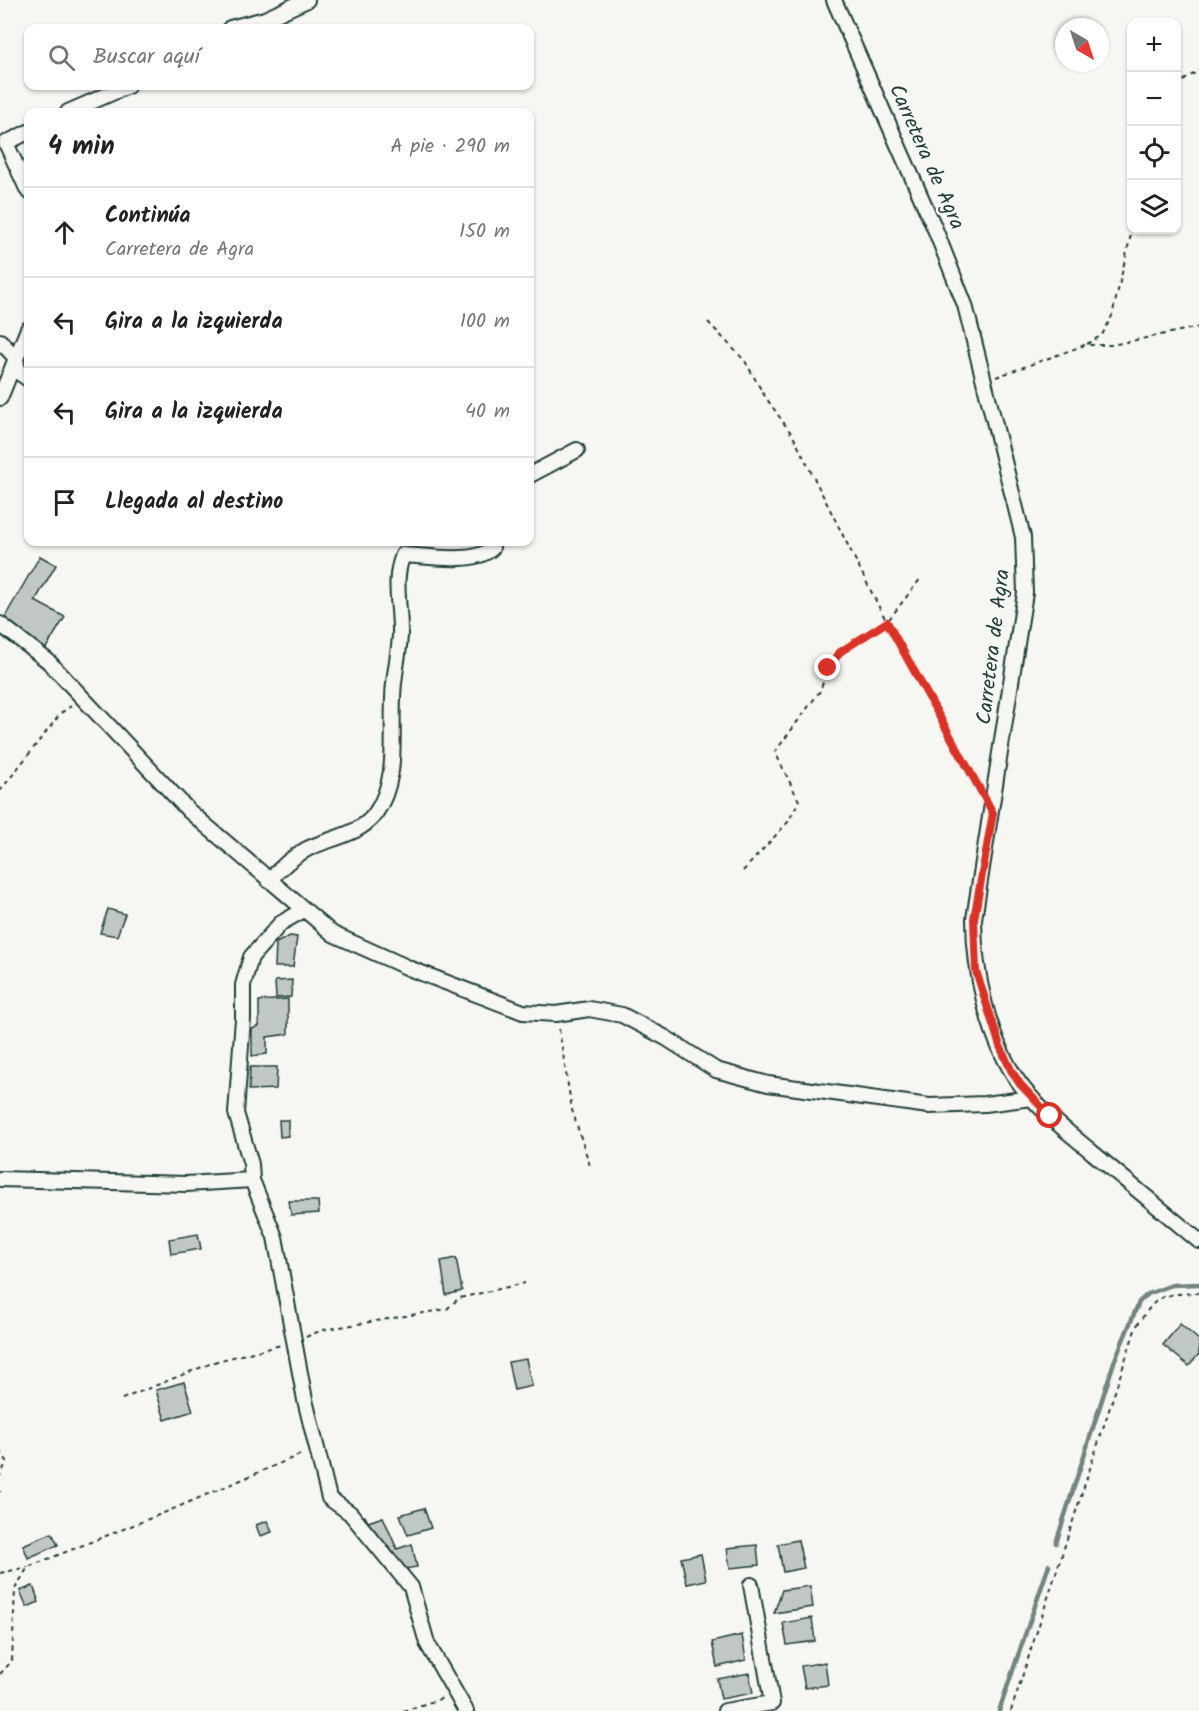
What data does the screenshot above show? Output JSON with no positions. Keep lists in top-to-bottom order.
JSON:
{
  "streets": {
    "street": ["Carretera de Agra"]
  },
  "north": "bottom right",
  "page": {
    "map_buttons": ["+", "−"],
    "search": "Buscar aquí",
    "heading": ["4 min", "A pie · 290 m"],
    "list": [
      ["Continúa", "Carretera de Agra", "150 m"],
      ["Gira a la izquierda", "100 m"],
      ["Gira a la izquierda", "40 m"],
      "Llegada al destino"
    ]
  }
}
